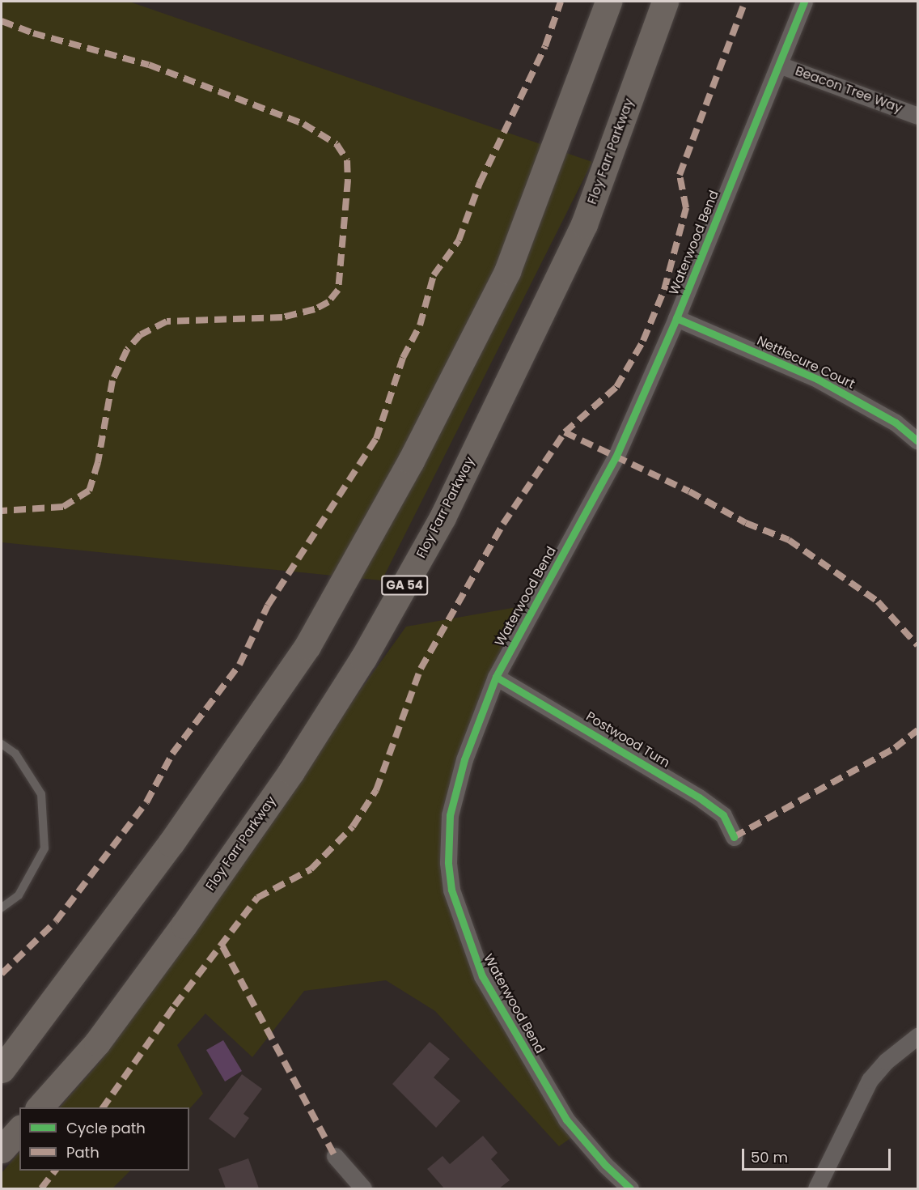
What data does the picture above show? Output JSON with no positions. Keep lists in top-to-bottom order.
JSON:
{
  "streets": {
    "main road": ["Floy Farr Parkway", "GA 54"],
    "street": [
      "Beacon Tree Way",
      "Waterwood Bend",
      "Nettlecure Court",
      "Postwood Turn"
    ]
  },
  "crossings": [
    ["Beacon Tree Way", "Waterwood Bend"],
    ["Waterwood Bend", "Nettlecure Court"],
    ["Waterwood Bend", "Postwood Turn"]
  ],
  "legend": ["Cycle path", "Path"],
  "scale_bar": "50 m"
}
